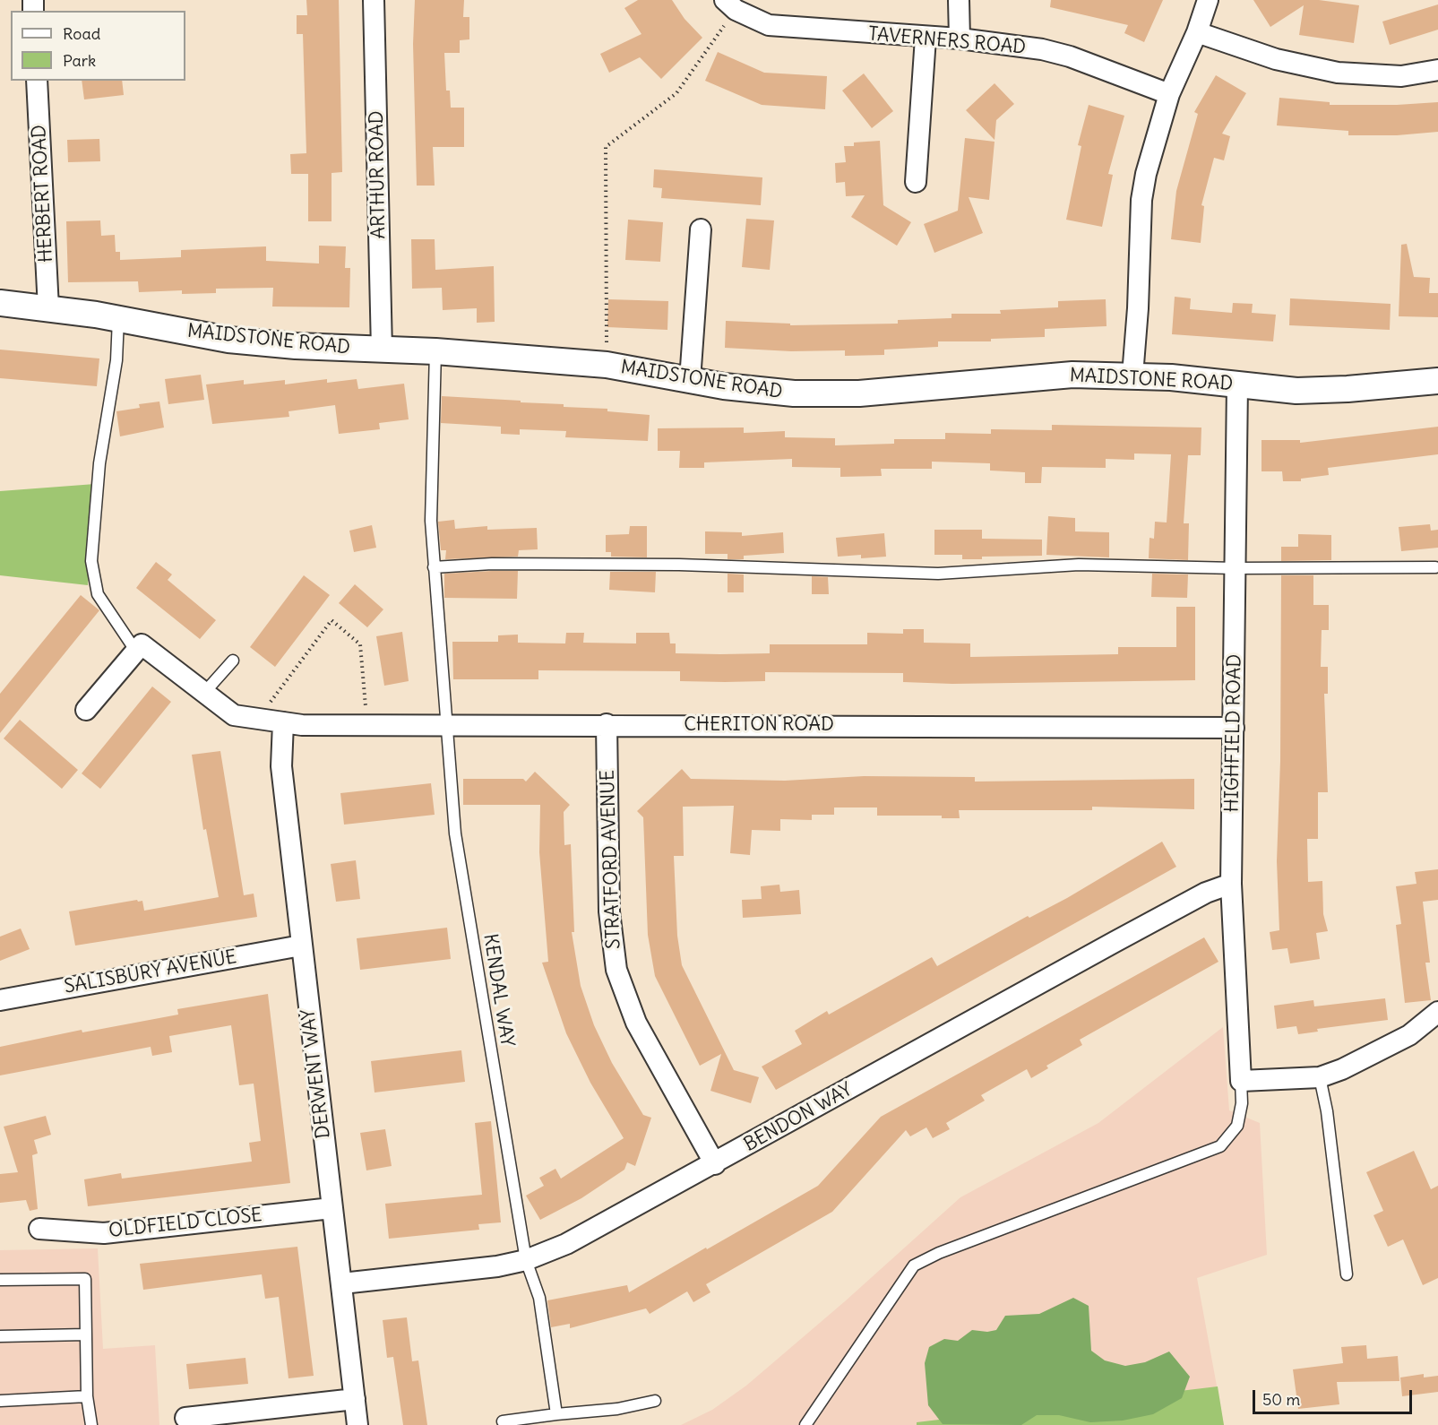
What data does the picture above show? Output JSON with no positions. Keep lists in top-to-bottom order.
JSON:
{
  "streets": {
    "street": [
      "TAVERNERS ROAD",
      "ARTHUR ROAD",
      "HERBERT ROAD",
      "MAIDSTONE ROAD",
      "CHERITON ROAD",
      "HIGHFIELD ROAD",
      "STRATFORD AVENUE",
      "SALISBURY AVENUE",
      "DERWENT WAY",
      "BENDON WAY",
      "OLDFIELD CLOSE"
    ],
    "lane": ["KENDAL WAY"]
  },
  "crossings": [
    ["ARTHUR ROAD", "MAIDSTONE ROAD"],
    ["HERBERT ROAD", "MAIDSTONE ROAD"],
    ["MAIDSTONE ROAD", "HIGHFIELD ROAD"],
    ["MAIDSTONE ROAD", "KENDAL WAY"],
    ["CHERITON ROAD", "HIGHFIELD ROAD"],
    ["CHERITON ROAD", "STRATFORD AVENUE"],
    ["CHERITON ROAD", "KENDAL WAY"],
    ["CHERITON ROAD", "DERWENT WAY"],
    ["HIGHFIELD ROAD", "BENDON WAY"],
    ["STRATFORD AVENUE", "BENDON WAY"],
    ["SALISBURY AVENUE", "DERWENT WAY"],
    ["KENDAL WAY", "BENDON WAY"],
    ["DERWENT WAY", "BENDON WAY"],
    ["DERWENT WAY", "OLDFIELD CLOSE"]
  ],
  "legend": ["Road", "Park"],
  "scale_bar": "50 m"
}
